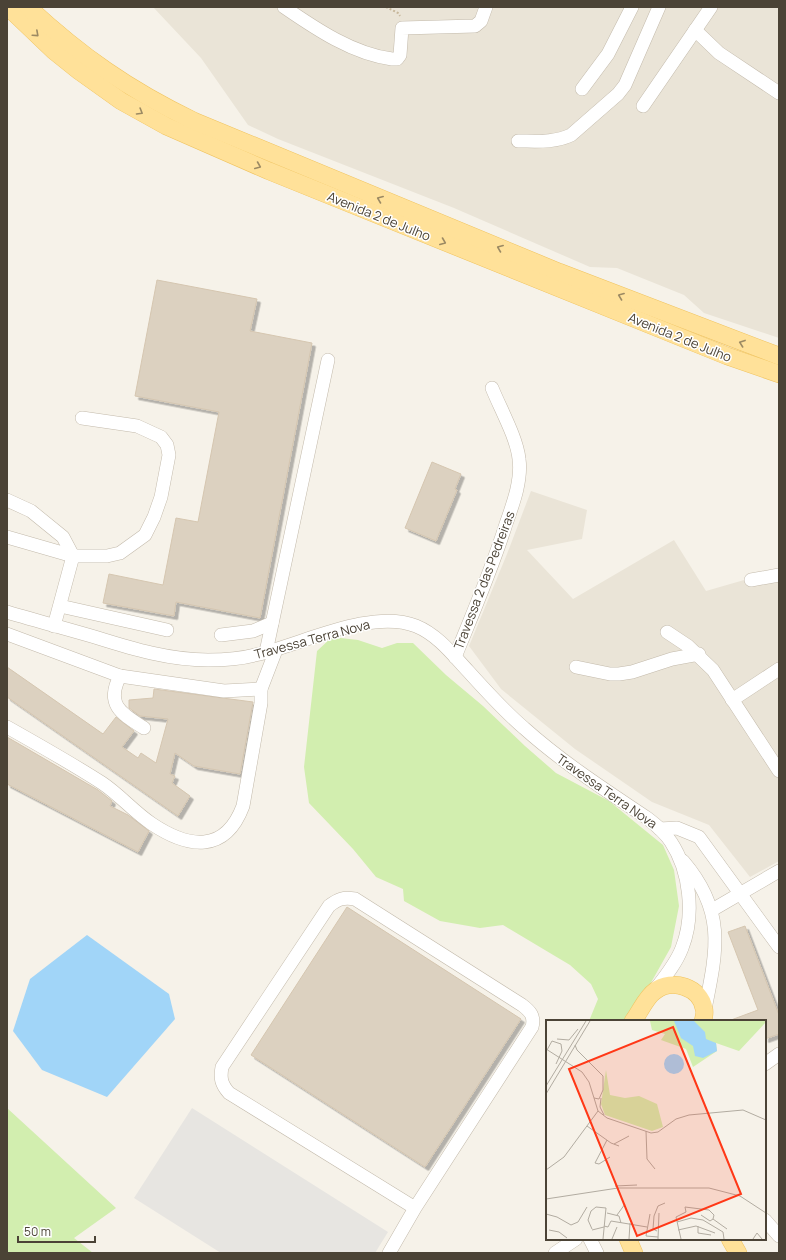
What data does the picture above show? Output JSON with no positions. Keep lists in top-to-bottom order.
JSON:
{
  "streets": {
    "main road": ["Avenida 2 de Julho"],
    "street": ["Travessa 2 das Pedreiras", "Travessa Terra Nova"]
  },
  "crossings": [
    ["Travessa 2 das Pedreiras", "Travessa Terra Nova"]
  ],
  "scale_bar": "50 m"
}
